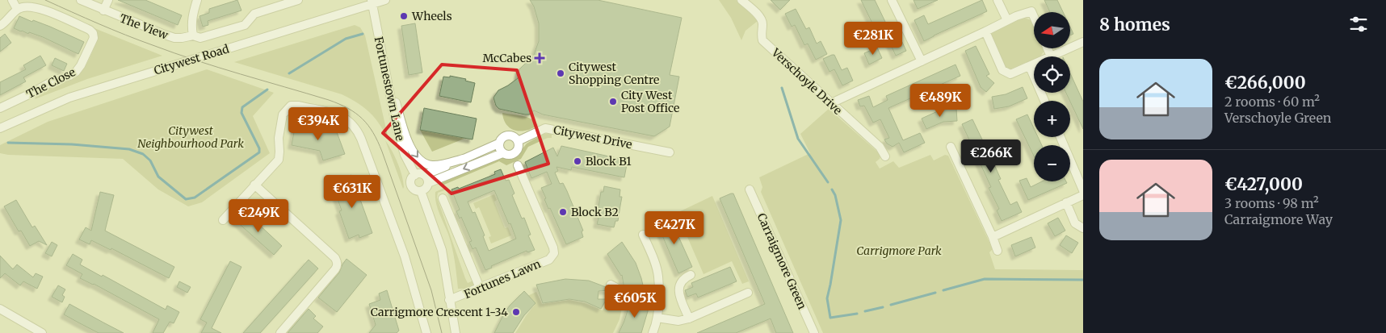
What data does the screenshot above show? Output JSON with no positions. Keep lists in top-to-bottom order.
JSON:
{
  "streets": {
    "street": [
      "The View",
      "Citywest Road",
      "Verschoyle Drive",
      "The Close",
      "Fortunestown Lane",
      "Citywest Drive",
      "Carraigmore Green",
      "Fortunes Lawn"
    ]
  },
  "crossings": [
    ["Citywest Road", "Fortunestown Lane"],
    ["Fortunestown Lane", "Fortunes Lawn"]
  ],
  "parks": ["Citywest Neighbourhood Park", "Carrigmore Park"],
  "places": {
    "other": [
      "Wheels",
      "Citywest Shopping Centre",
      "City West Post Office",
      "Block B1",
      "Block B2",
      "Carrigmore Crescent 1-34"
    ],
    "health": ["McCabes"]
  },
  "north": "left",
  "page": {
    "heading": "8 homes",
    "map_buttons": ["+", "−"],
    "price": [
      "€281K",
      "€489K",
      "€394K",
      "€266K",
      "€631K",
      "€249K",
      "€427K",
      "€605K"
    ],
    "list": [
      {
        "name": "€266,000",
        "note": "2 rooms · 60 m² · Verschoyle Green"
      },
      {
        "name": "€427,000",
        "note": "3 rooms · 98 m² · Carraigmore Way"
      }
    ]
  }
}
